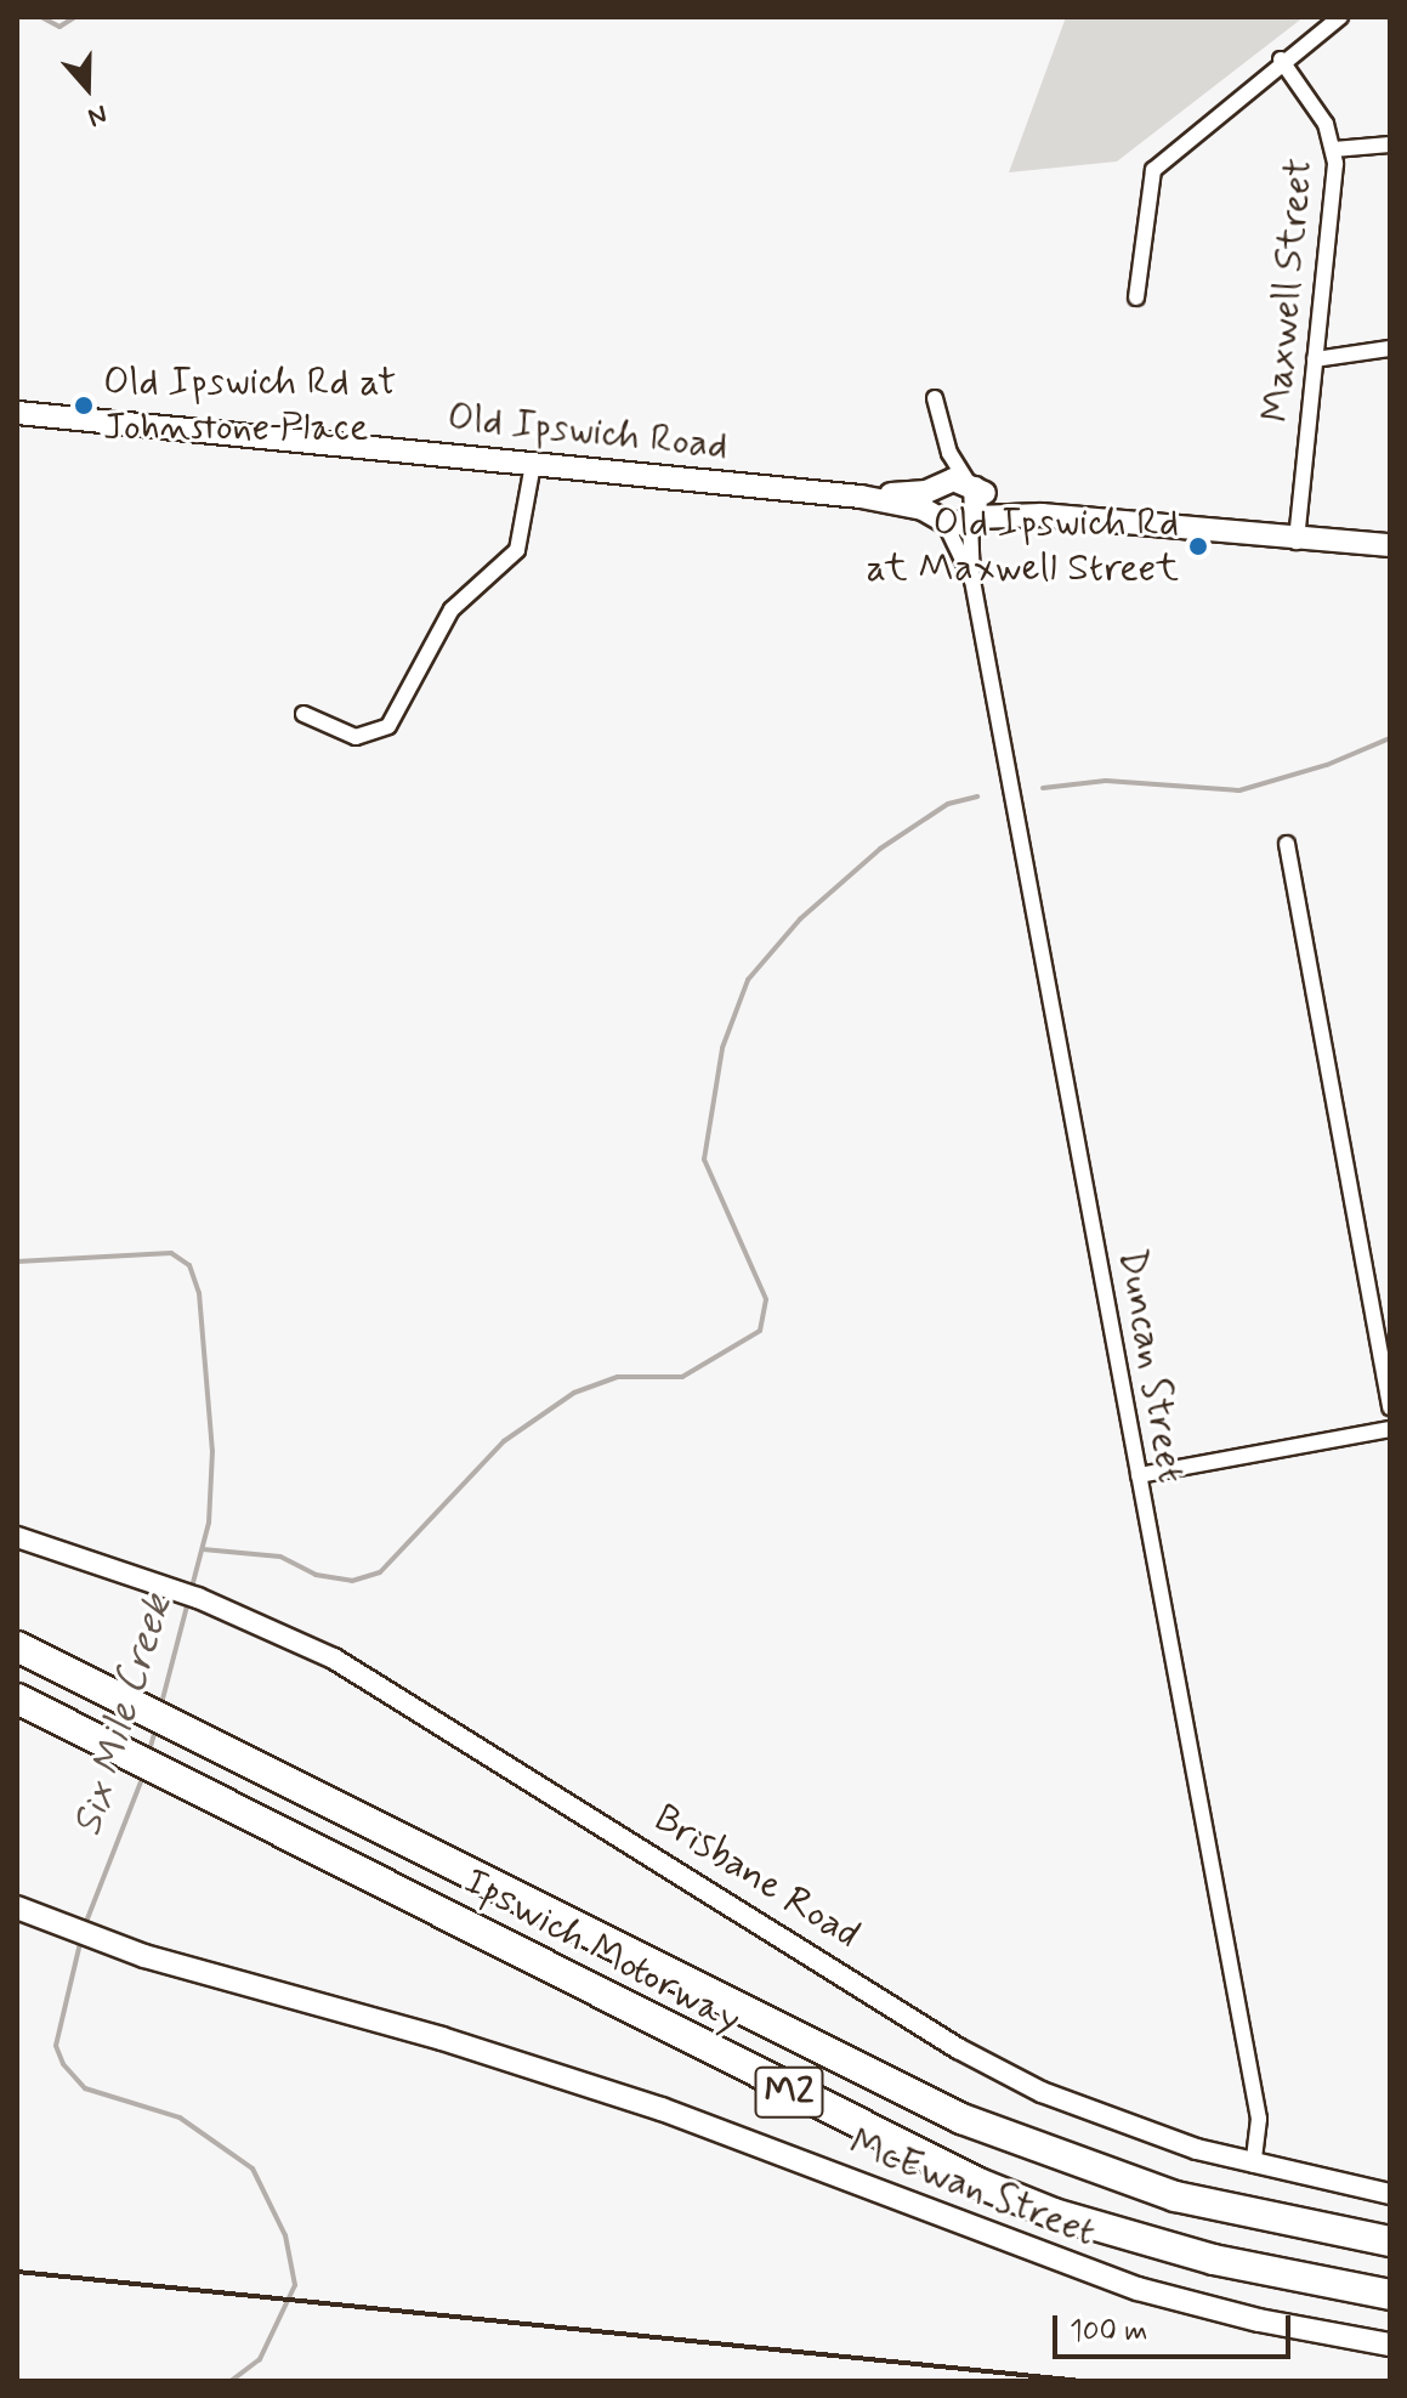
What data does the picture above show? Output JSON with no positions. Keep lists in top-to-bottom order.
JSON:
{
  "streets": {
    "highway": ["Ipswich Motorway", "M2"],
    "main road": ["Old Ipswich Road", "McEwan Street"],
    "street": ["Maxwell Street", "Duncan Street", "Brisbane Road"]
  },
  "crossings": [
    ["Old Ipswich Road", "Duncan Street"],
    ["Duncan Street", "Brisbane Road"]
  ],
  "water": ["Six Mile Creek"],
  "places": ["Old Ipswich Rd at Johnstone Place", "Old Ipswich Rd at Maxwell Street"],
  "scale_bar": "100 m",
  "north": "bottom"
}
